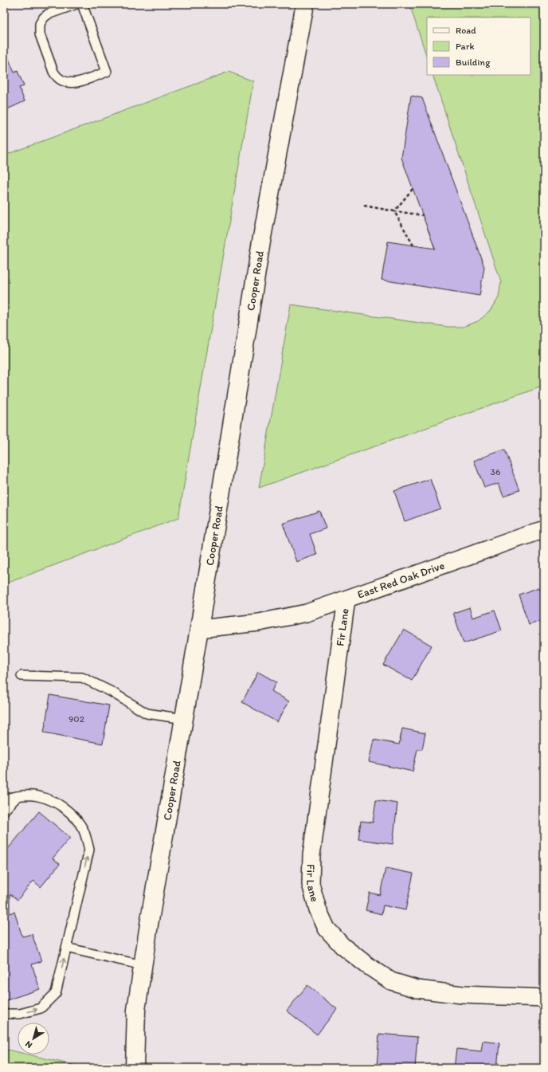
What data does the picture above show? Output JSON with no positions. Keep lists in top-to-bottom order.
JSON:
{
  "streets": {
    "street": ["Cooper Road", "East Red Oak Drive", "Fir Lane"]
  },
  "crossings": [
    ["Cooper Road", "East Red Oak Drive"],
    ["East Red Oak Drive", "Fir Lane"]
  ],
  "house_numbers": ["36", "902"],
  "legend": ["Road", "Park", "Building"],
  "north": "bottom left"
}
